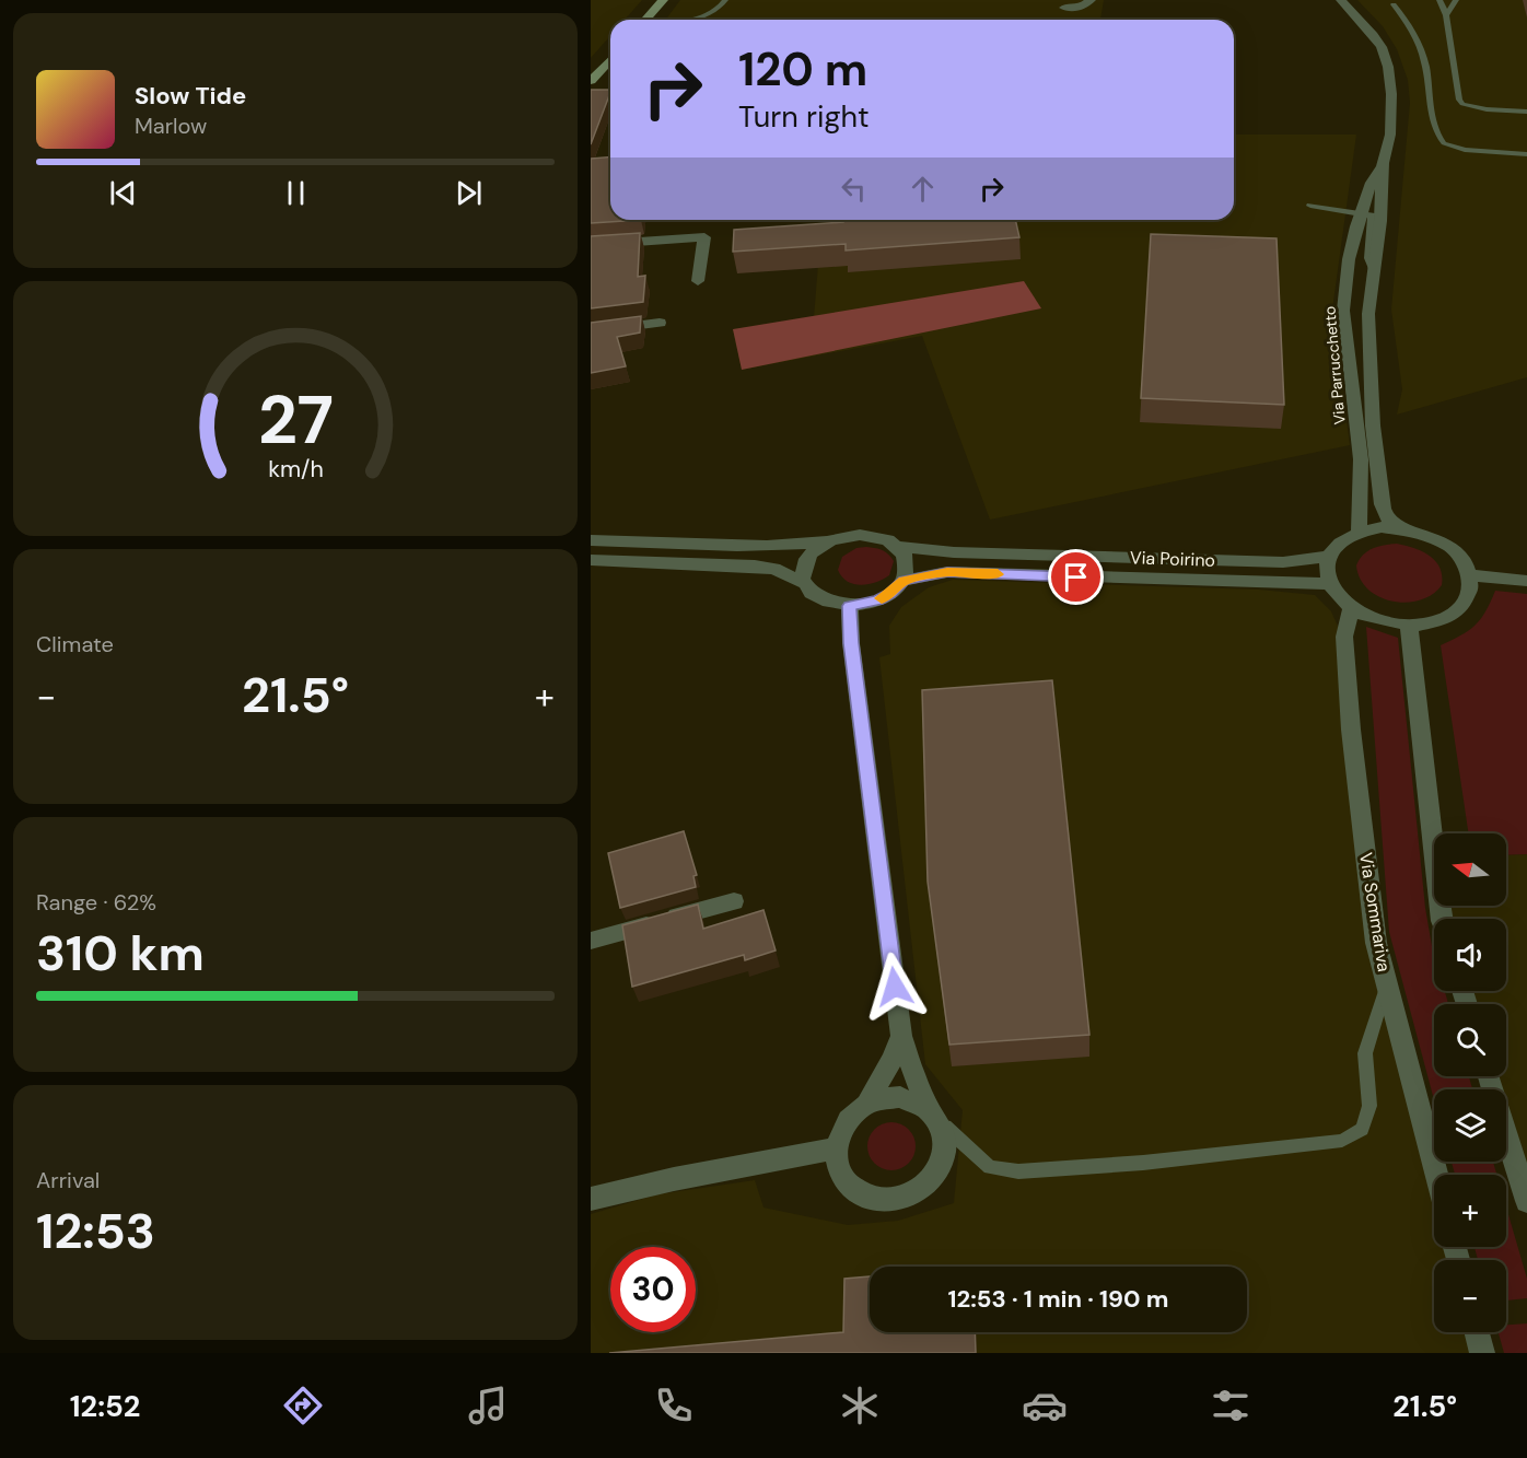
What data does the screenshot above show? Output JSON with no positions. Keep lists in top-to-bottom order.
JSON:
{
  "streets": {
    "street": ["Via Parrucchetto", "Via Poirino", "Via Sommariva"]
  },
  "crossings": [
    ["Via Parrucchetto", "Via Poirino"],
    ["Via Parrucchetto", "Via Sommariva"],
    ["Via Poirino", "Via Sommariva"]
  ],
  "north": "left",
  "page": {
    "turn": ["120 m", "Turn right"],
    "song": ["Slow Tide", "Marlow"],
    "tile": [
      "Climate",
      ["Range · 62%", "310 km"],
      ["Arrival", "12:53"]
    ],
    "heat": ["−", "21.5°", "+"],
    "map_buttons": ["+", "−"],
    "limit": "30",
    "trip": "12:53 · 1 min · 190 m",
    "tabs": ["12:52", "21.5°"],
    "gauge": ["27", "km/h"]
  }
}
